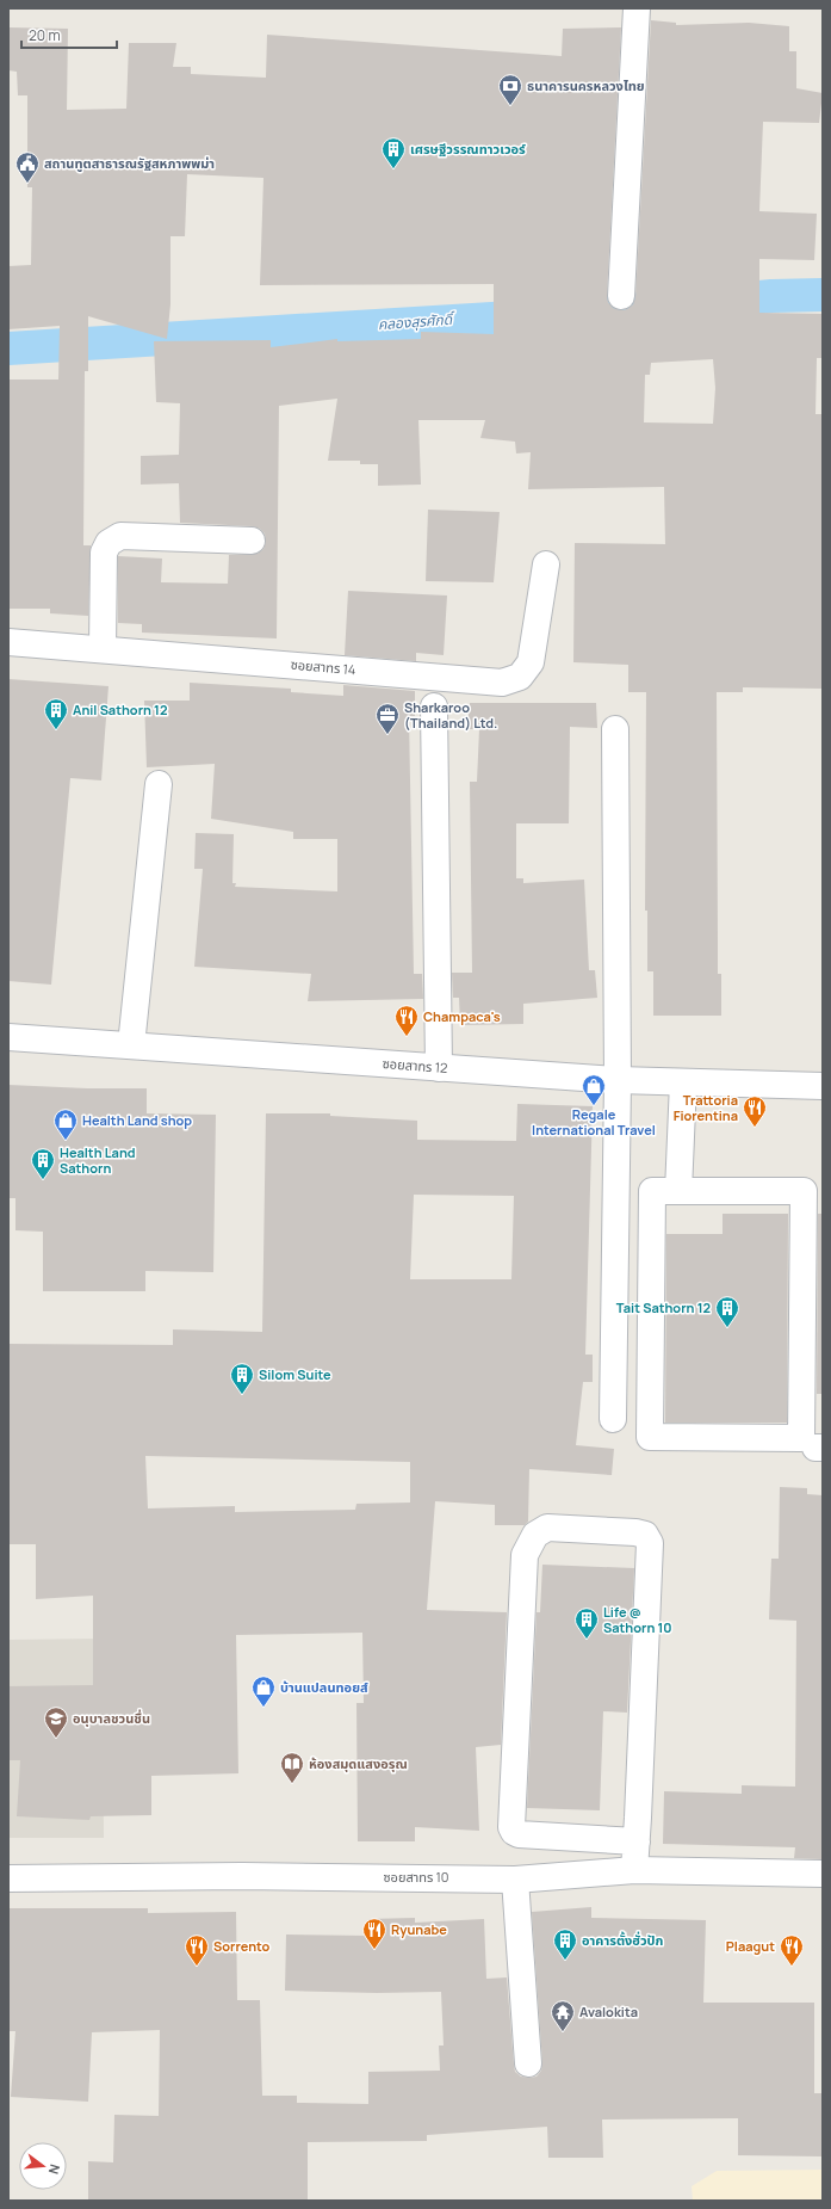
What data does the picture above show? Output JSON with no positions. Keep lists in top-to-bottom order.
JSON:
{
  "streets": {
    "street": ["ซอยสาทร 14", "ซอยสาทร 12", "ซอยสาทร 10"]
  },
  "water": ["คลองสุรศักดิ์"],
  "places": {
    "bank": ["ธนาคารนครหลวงไทย"],
    "building": [
      "เศรษฐีวรรณทาวเวอร์",
      "Anil Sathorn 12",
      "Health Land Sathorn",
      "Tait Sathorn 12",
      "Silom Suite",
      "Life @ Sathorn 10",
      "อาคารตั้งฮั่วปัก"
    ],
    "public building": ["สถานทูตสาธารณรัฐสหภาพพม่า"],
    "office": ["Sharkaroo (Thailand) Ltd."],
    "restaurant": [
      "Champaca's",
      "Trattoria Fiorentina",
      "Ryunabe",
      "Sorrento",
      "Plaagut"
    ],
    "shop": ["Regale International Travel", "Health Land shop", "บ้านแปลนทอยส์"],
    "school or university": ["อนุบาลชวนชื่น"],
    "library": ["ห้องสมุดแสงอรุณ"],
    "temple": ["Avalokita"]
  },
  "scale_bar": "20 m",
  "north": "right"
}
